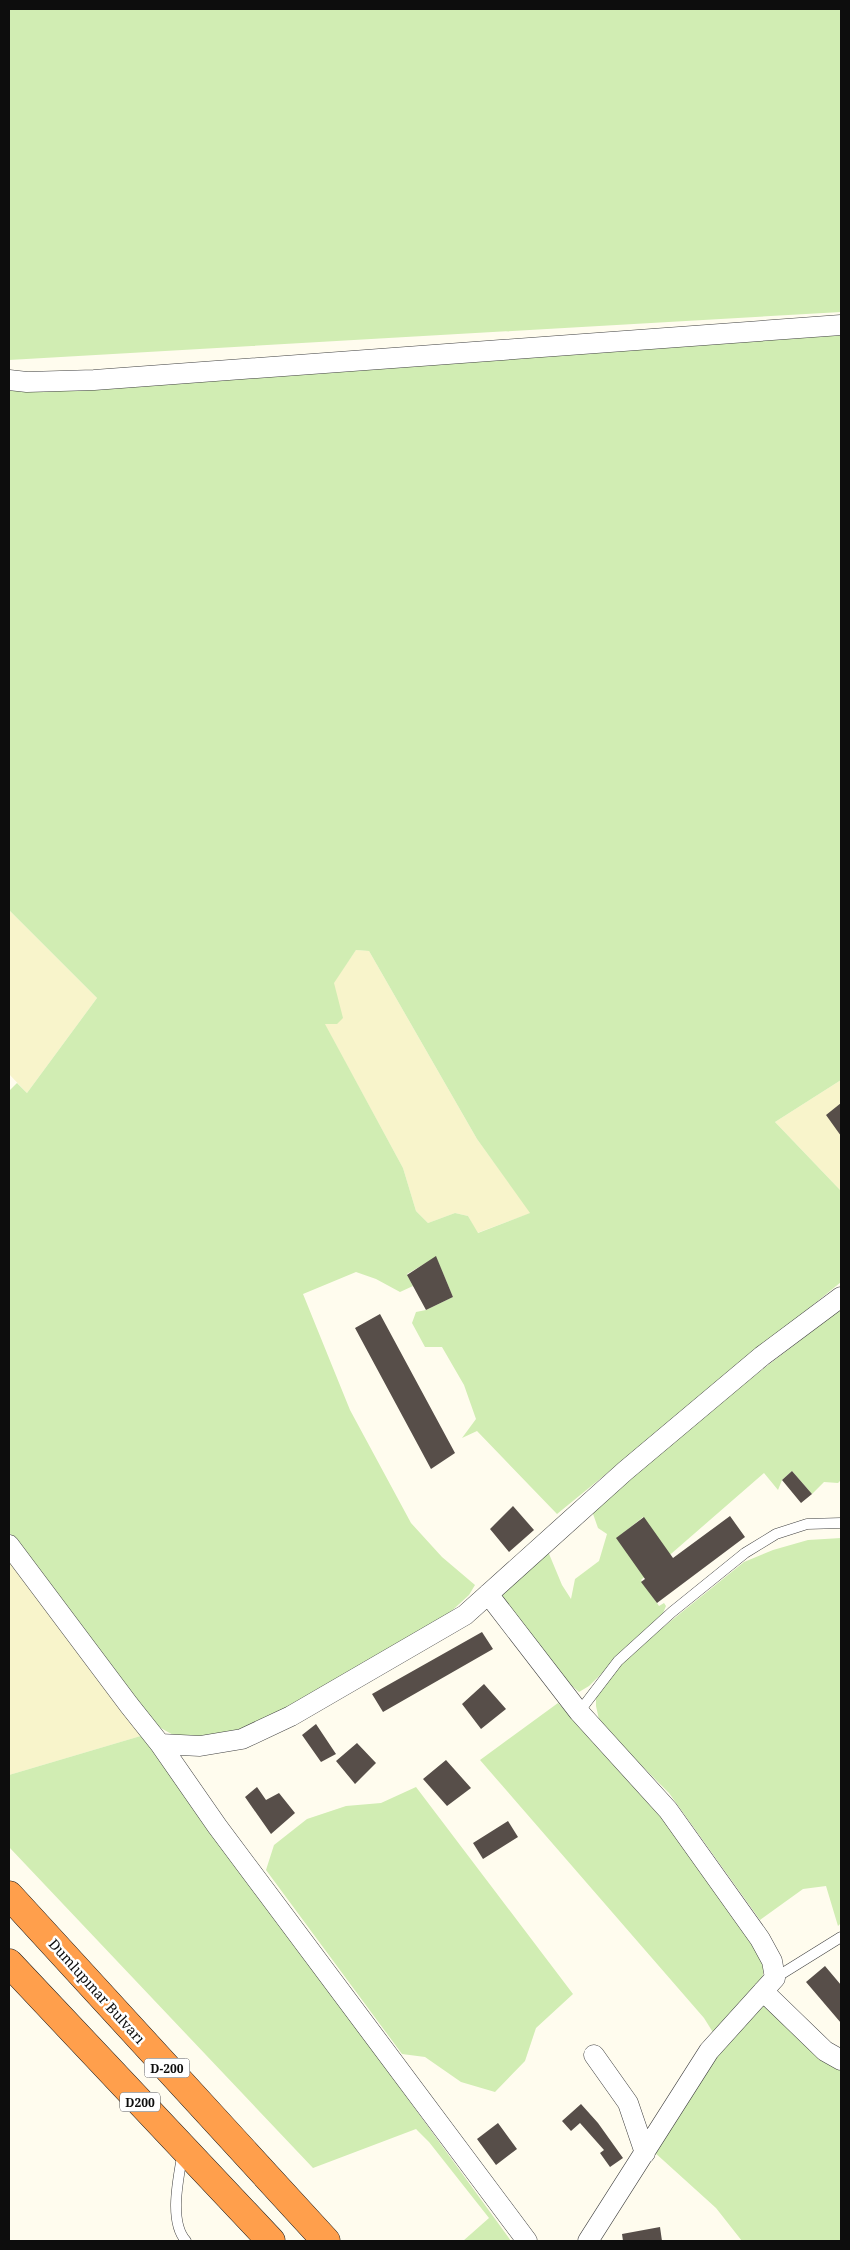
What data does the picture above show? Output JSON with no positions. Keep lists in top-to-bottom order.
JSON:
{
  "streets": {
    "highway": ["Dumlupınar Bulvarı", "D-200", "D200"]
  }
}
